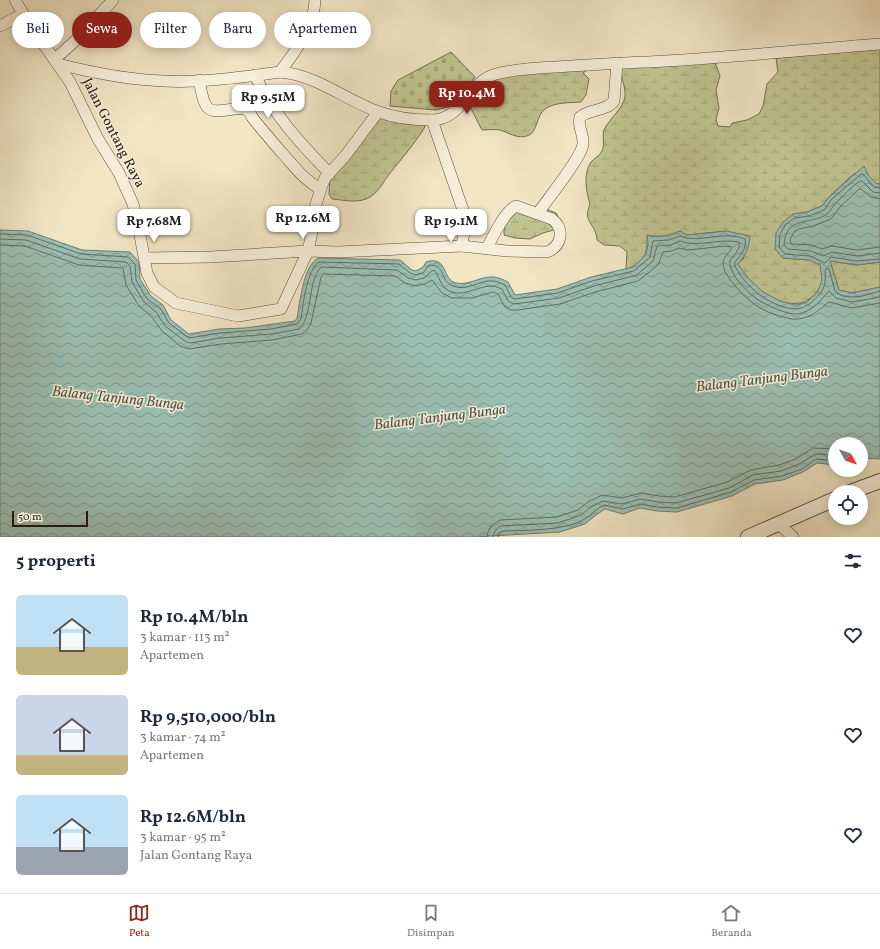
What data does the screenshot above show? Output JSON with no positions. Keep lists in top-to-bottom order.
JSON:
{
  "streets": {
    "street": ["Jalan Gontang Raya"]
  },
  "water": ["Balang Tanjung Bunga"],
  "scale_bar": "50 m",
  "north": "bottom right",
  "page": {
    "chip": [
      "Beli",
      "Sewa",
      "Filter",
      "Baru",
      "Apartemen"
    ],
    "price": [
      "Rp 10.4M",
      "Rp 9.51M",
      "Rp 12.6M",
      "Rp 7.68M",
      "Rp 19.1M"
    ],
    "scale": "50 m",
    "heading": "5 properti",
    "list": [
      {
        "name": "Rp 10.4M/bln",
        "note": "3 kamar · 113 m² · Apartemen"
      },
      {
        "name": "Rp 9,510,000/bln",
        "note": "3 kamar · 74 m² · Apartemen"
      },
      {
        "name": "Rp 12.6M/bln",
        "note": "3 kamar · 95 m² · Jalan Gontang Raya"
      }
    ],
    "tabs": ["Peta", "Disimpan", "Beranda"]
  }
}
